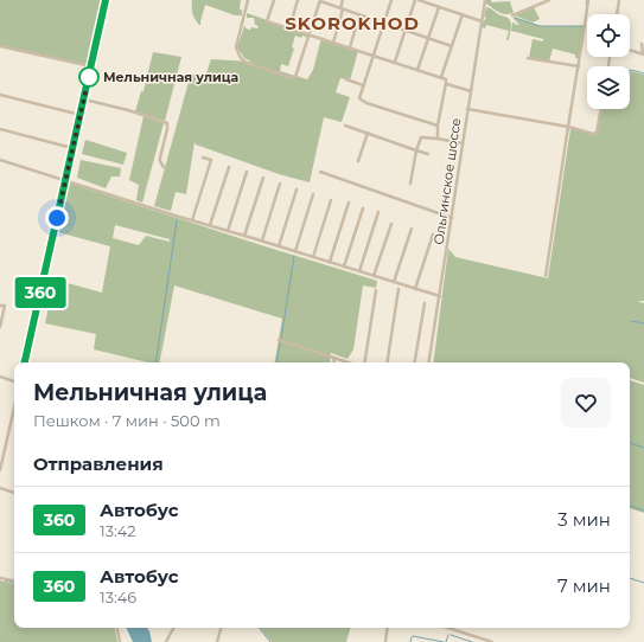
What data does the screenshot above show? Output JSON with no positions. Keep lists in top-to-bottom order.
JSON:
{
  "streets": {
    "street": ["Ольгинское шоссе"]
  },
  "districts": ["SKOROKHOD"],
  "places": ["Мельничная улица"],
  "lines": ["bus line 360"],
  "page": {
    "on_map": "360",
    "heading": [
      ["Мельничная улица", "Пешком · 7 мин · 500 m"],
      "Отправления"
    ],
    "list": [
      {
        "mark": "360",
        "name": "Автобус",
        "note": "13:42",
        "value": "3 мин"
      },
      {
        "mark": "360",
        "name": "Автобус",
        "note": "13:46",
        "value": "7 мин"
      }
    ]
  }
}
